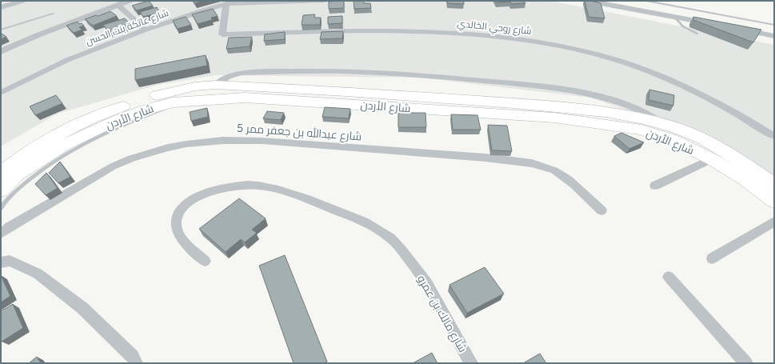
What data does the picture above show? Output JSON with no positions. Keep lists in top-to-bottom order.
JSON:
{
  "streets": {
    "highway": ["شارع الأردن"],
    "street": [
      "شارع عاتكة بنت الحسن",
      "شارع روحي الخالدي",
      "شارع عبدالله بن جعفر ممر 5",
      "شارع مالك بن عمرو"
    ]
  },
  "crossings": [
    ["شارع عاتكة بنت الحسن", "شارع روحي الخالدي"]
  ]
}
